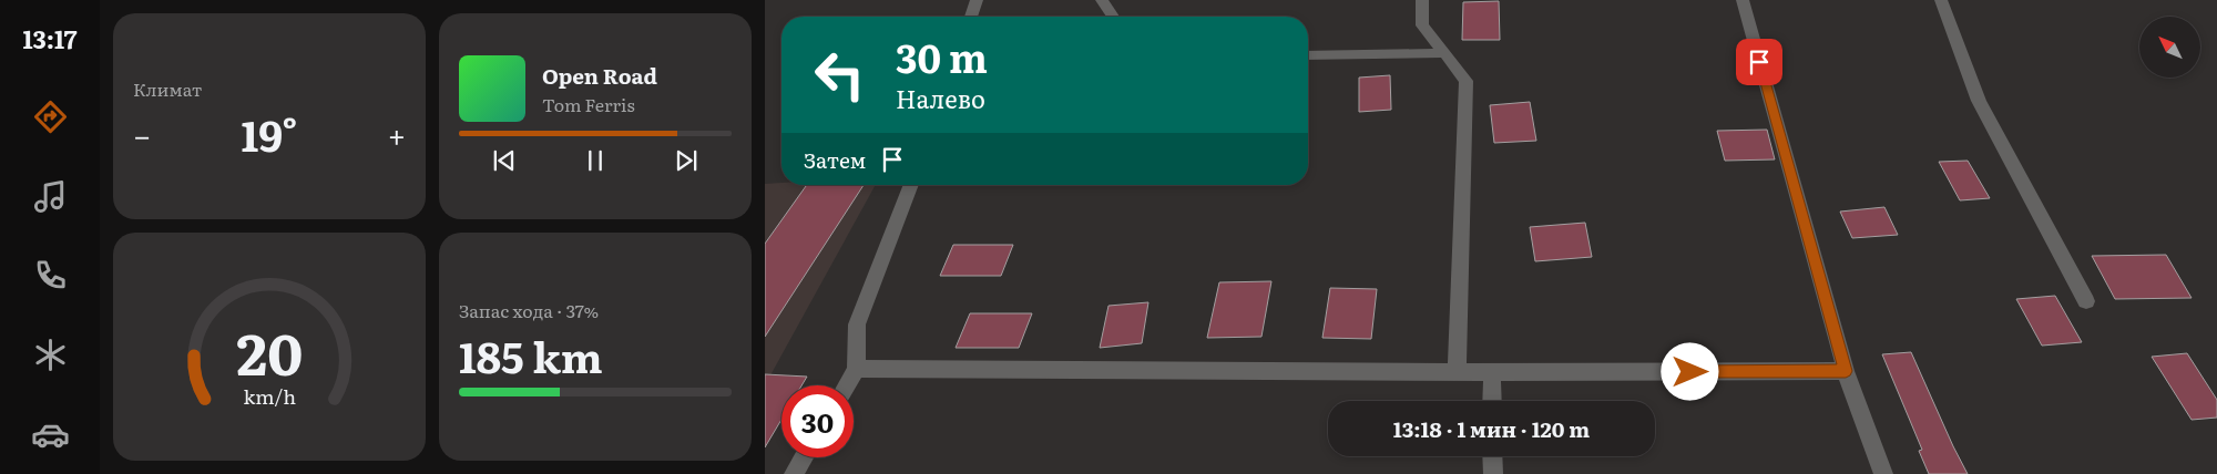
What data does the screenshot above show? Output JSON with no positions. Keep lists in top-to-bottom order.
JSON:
{
  "north": "top left",
  "page": {
    "tabs": "13:17",
    "tile": [
      "Климат",
      ["Запас хода · 37%", "185 km"]
    ],
    "turn": ["30 m", "Налево"],
    "song": ["Open Road", "Tom Ferris"],
    "heat": ["−", "19°", "+"],
    "then": "Затем",
    "limit": "30",
    "trip": "13:18 · 1 мин · 120 m",
    "gauge": ["20", "km/h"]
  }
}
